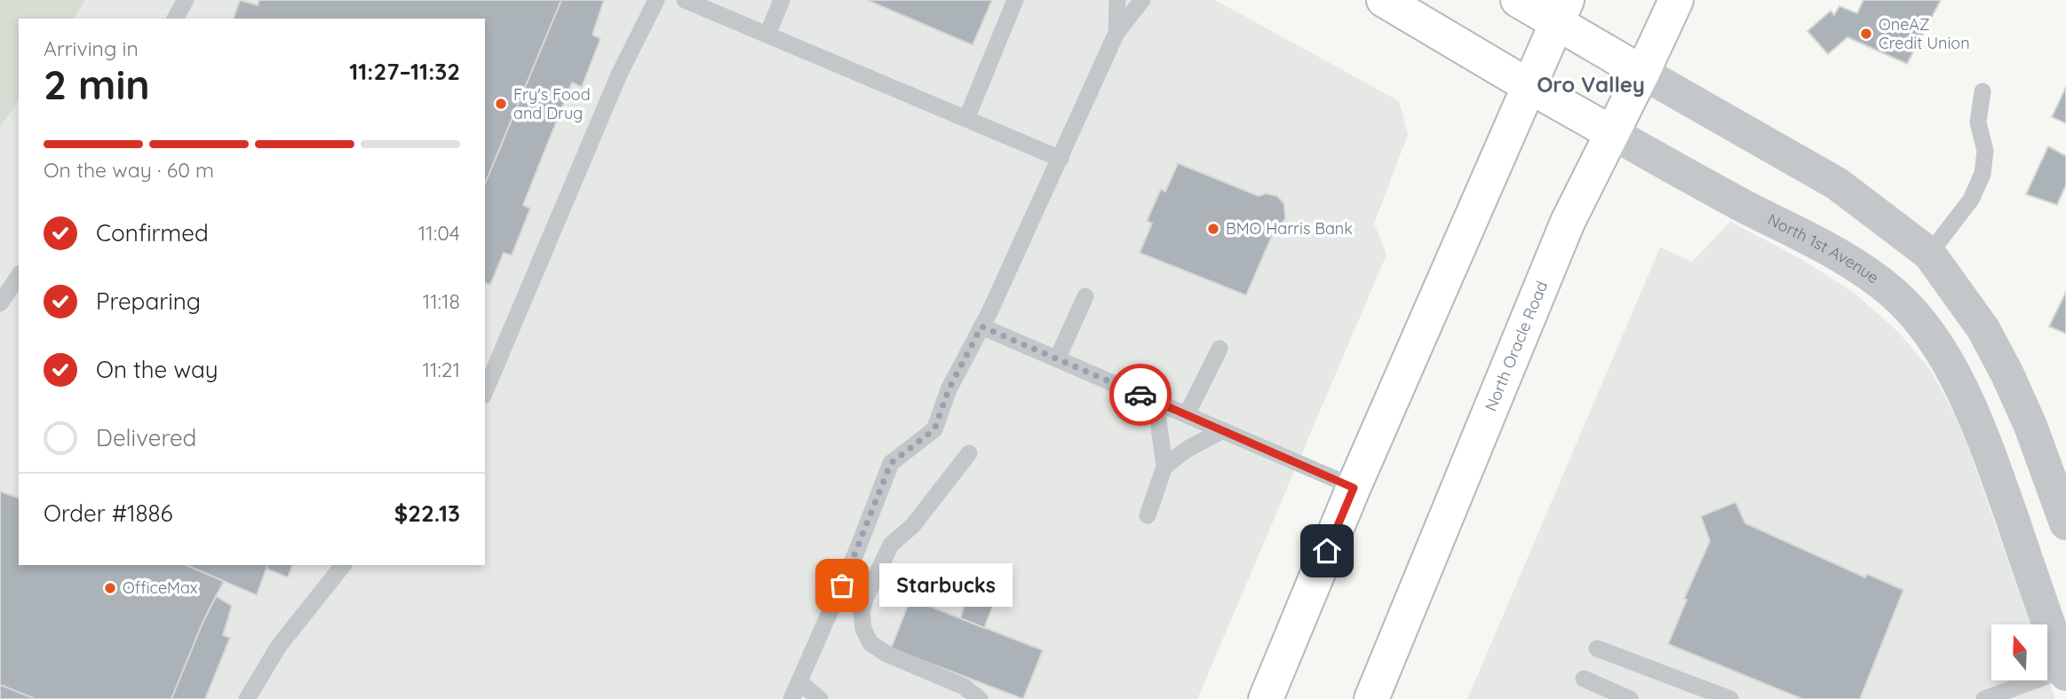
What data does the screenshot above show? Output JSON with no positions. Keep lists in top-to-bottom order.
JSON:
{
  "streets": {
    "main road": ["North 1st Avenue", "North Oracle Road"]
  },
  "crossings": [
    ["North 1st Avenue", "North Oracle Road"]
  ],
  "districts": ["Oro Valley"],
  "places": [
    "OneAZ Credit Union",
    "Fry's Food and Drug",
    "BMO Harris Bank",
    "Starbucks",
    "OfficeMax"
  ],
  "north": "top",
  "page": {
    "heading": ["2 min", "Arriving in", "11:27–11:32"],
    "panel": ["Order #1886", "$22.13"],
    "bar": "On the way · 60 m",
    "list": [
      ["Confirmed", "11:04"],
      ["Preparing", "11:18"],
      ["On the way", "11:21"],
      "Delivered"
    ],
    "bubble": "Starbucks"
  }
}
